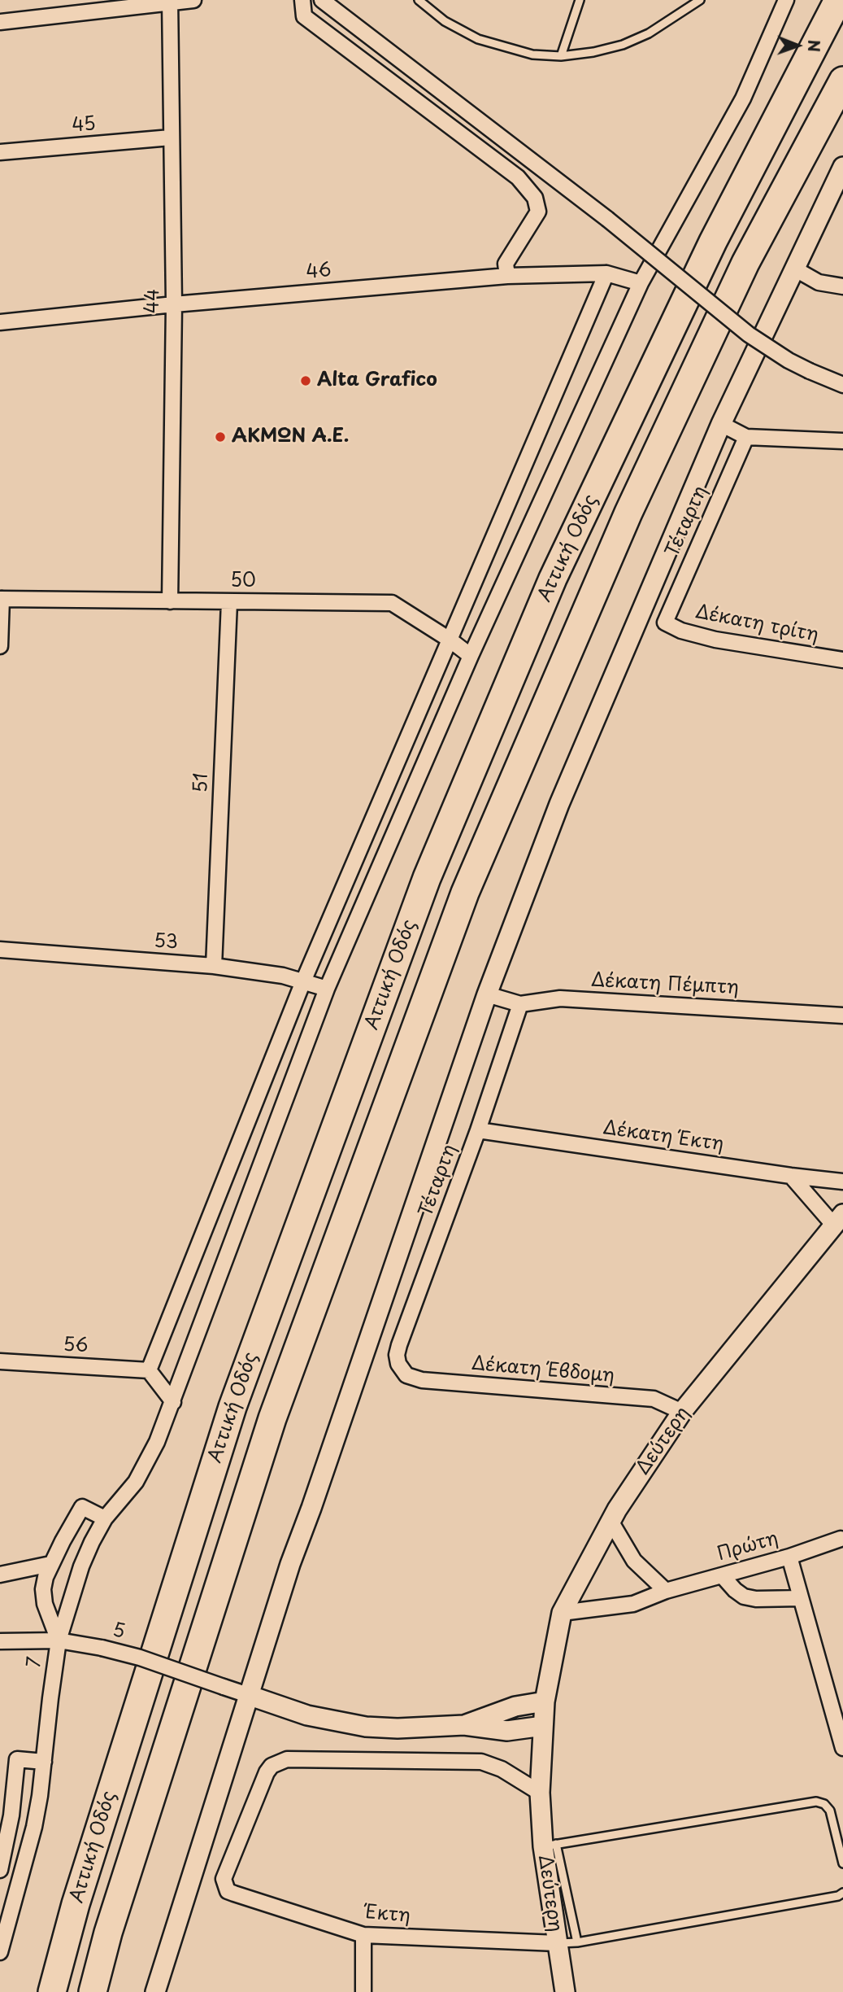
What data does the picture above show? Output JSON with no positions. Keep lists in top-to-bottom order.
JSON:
{
  "streets": {
    "highway": ["Αττική Οδός"],
    "street": [
      "45",
      "46",
      "44",
      "Τέταρτη",
      "50",
      "Δέκατη τρίτη",
      "51",
      "53",
      "Δέκατη Πέμπτη",
      "Δέκατη Έκτη",
      "56",
      "Δέκατη Έβδομη",
      "Δεύτερη",
      "Πρώτη",
      "5",
      "7",
      "Έκτη"
    ]
  },
  "crossings": [
    ["45", "44"],
    ["46", "44"],
    ["46", "7"],
    ["44", "50"],
    ["Τέταρτη", "Δέκατη τρίτη"],
    ["Τέταρτη", "Δέκατη Πέμπτη"],
    ["Τέταρτη", "Δέκατη Έκτη"],
    ["Τέταρτη", "Δέκατη Έβδομη"],
    ["50", "51"],
    ["50", "7"],
    ["51", "53"],
    ["53", "7"],
    ["Δέκατη Έβδομη", "Δεύτερη"],
    ["Δεύτερη", "Πρώτη"],
    ["Δεύτερη", "Έκτη"],
    ["5", "7"]
  ],
  "places": ["Alta Grafico", "ΑΚΜΩΝ Α.Ε."],
  "north": "right"
}
